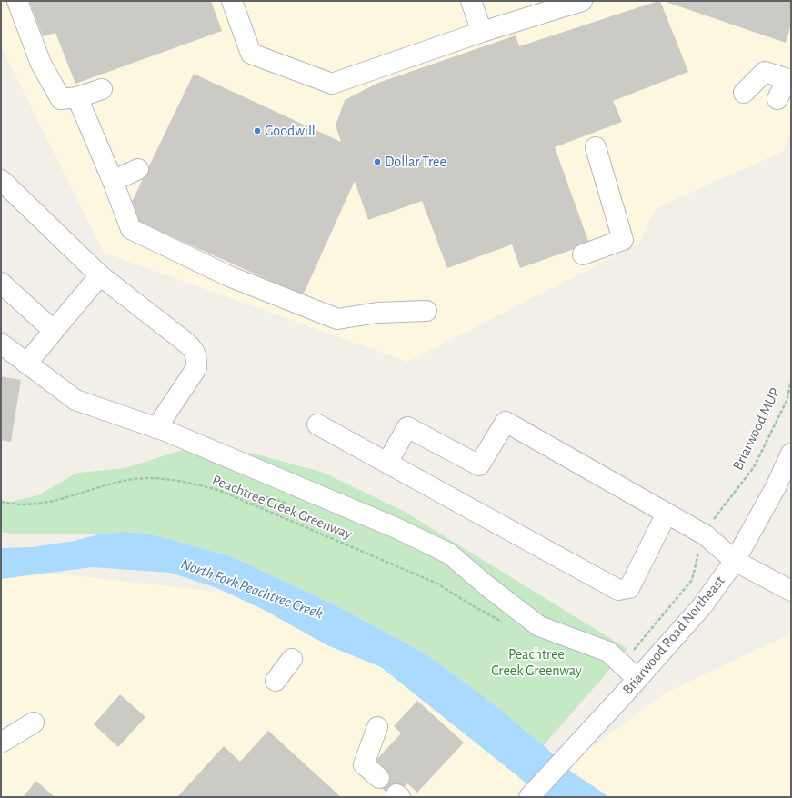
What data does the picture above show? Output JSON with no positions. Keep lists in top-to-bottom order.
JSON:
{
  "streets": {
    "street": ["Briarwood Road Northeast"],
    "path": ["Briarwood MUP", "Peachtree Creek Greenway"]
  },
  "water": ["North Fork Peachtree Creek"],
  "parks": ["Peachtree Creek Greenway"],
  "places": ["Goodwill", "Dollar Tree"]
}
